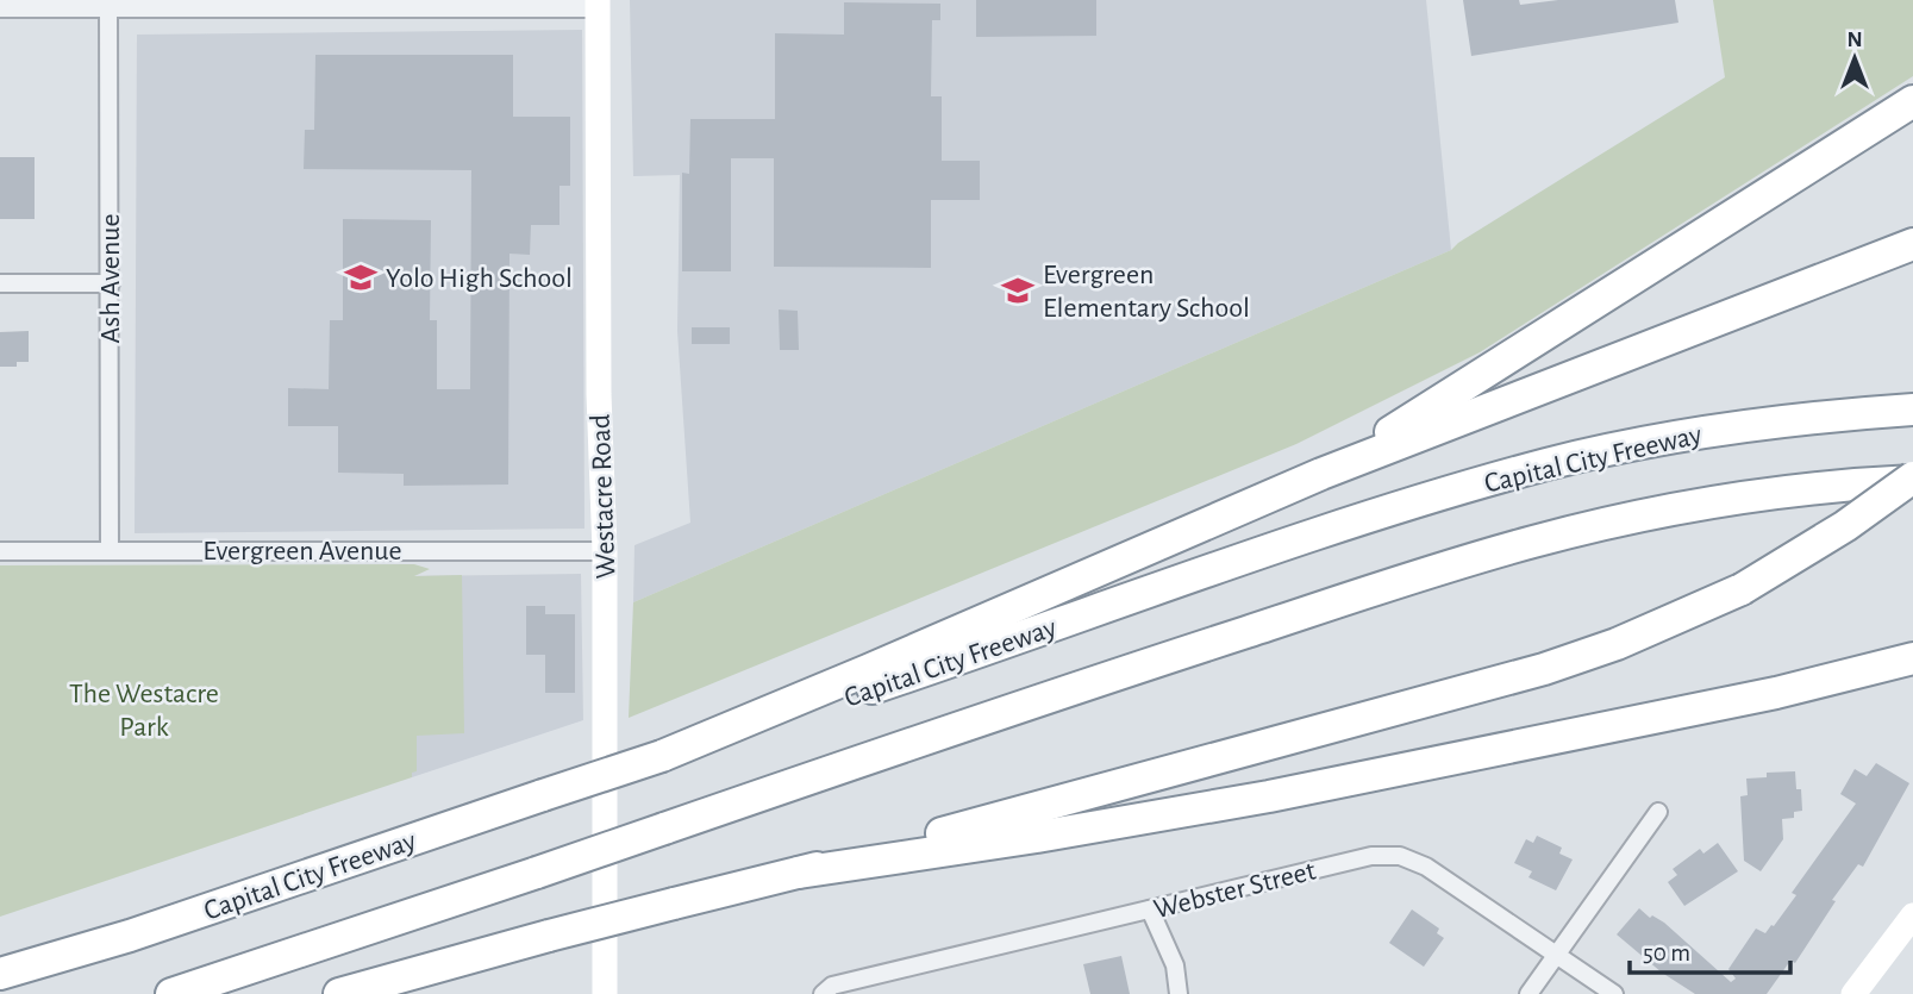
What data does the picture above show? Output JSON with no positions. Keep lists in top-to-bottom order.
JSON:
{
  "streets": {
    "highway": ["Capital City Freeway"],
    "street": [
      "Ash Avenue",
      "Westacre Road",
      "Evergreen Avenue",
      "Webster Street"
    ]
  },
  "crossings": [
    ["Ash Avenue", "Evergreen Avenue"],
    ["Westacre Road", "Evergreen Avenue"]
  ],
  "parks": ["The Westacre Park"],
  "places": {
    "school or university": ["Yolo High School", "Evergreen Elementary School"]
  },
  "scale_bar": "50 m",
  "north": "top"
}
